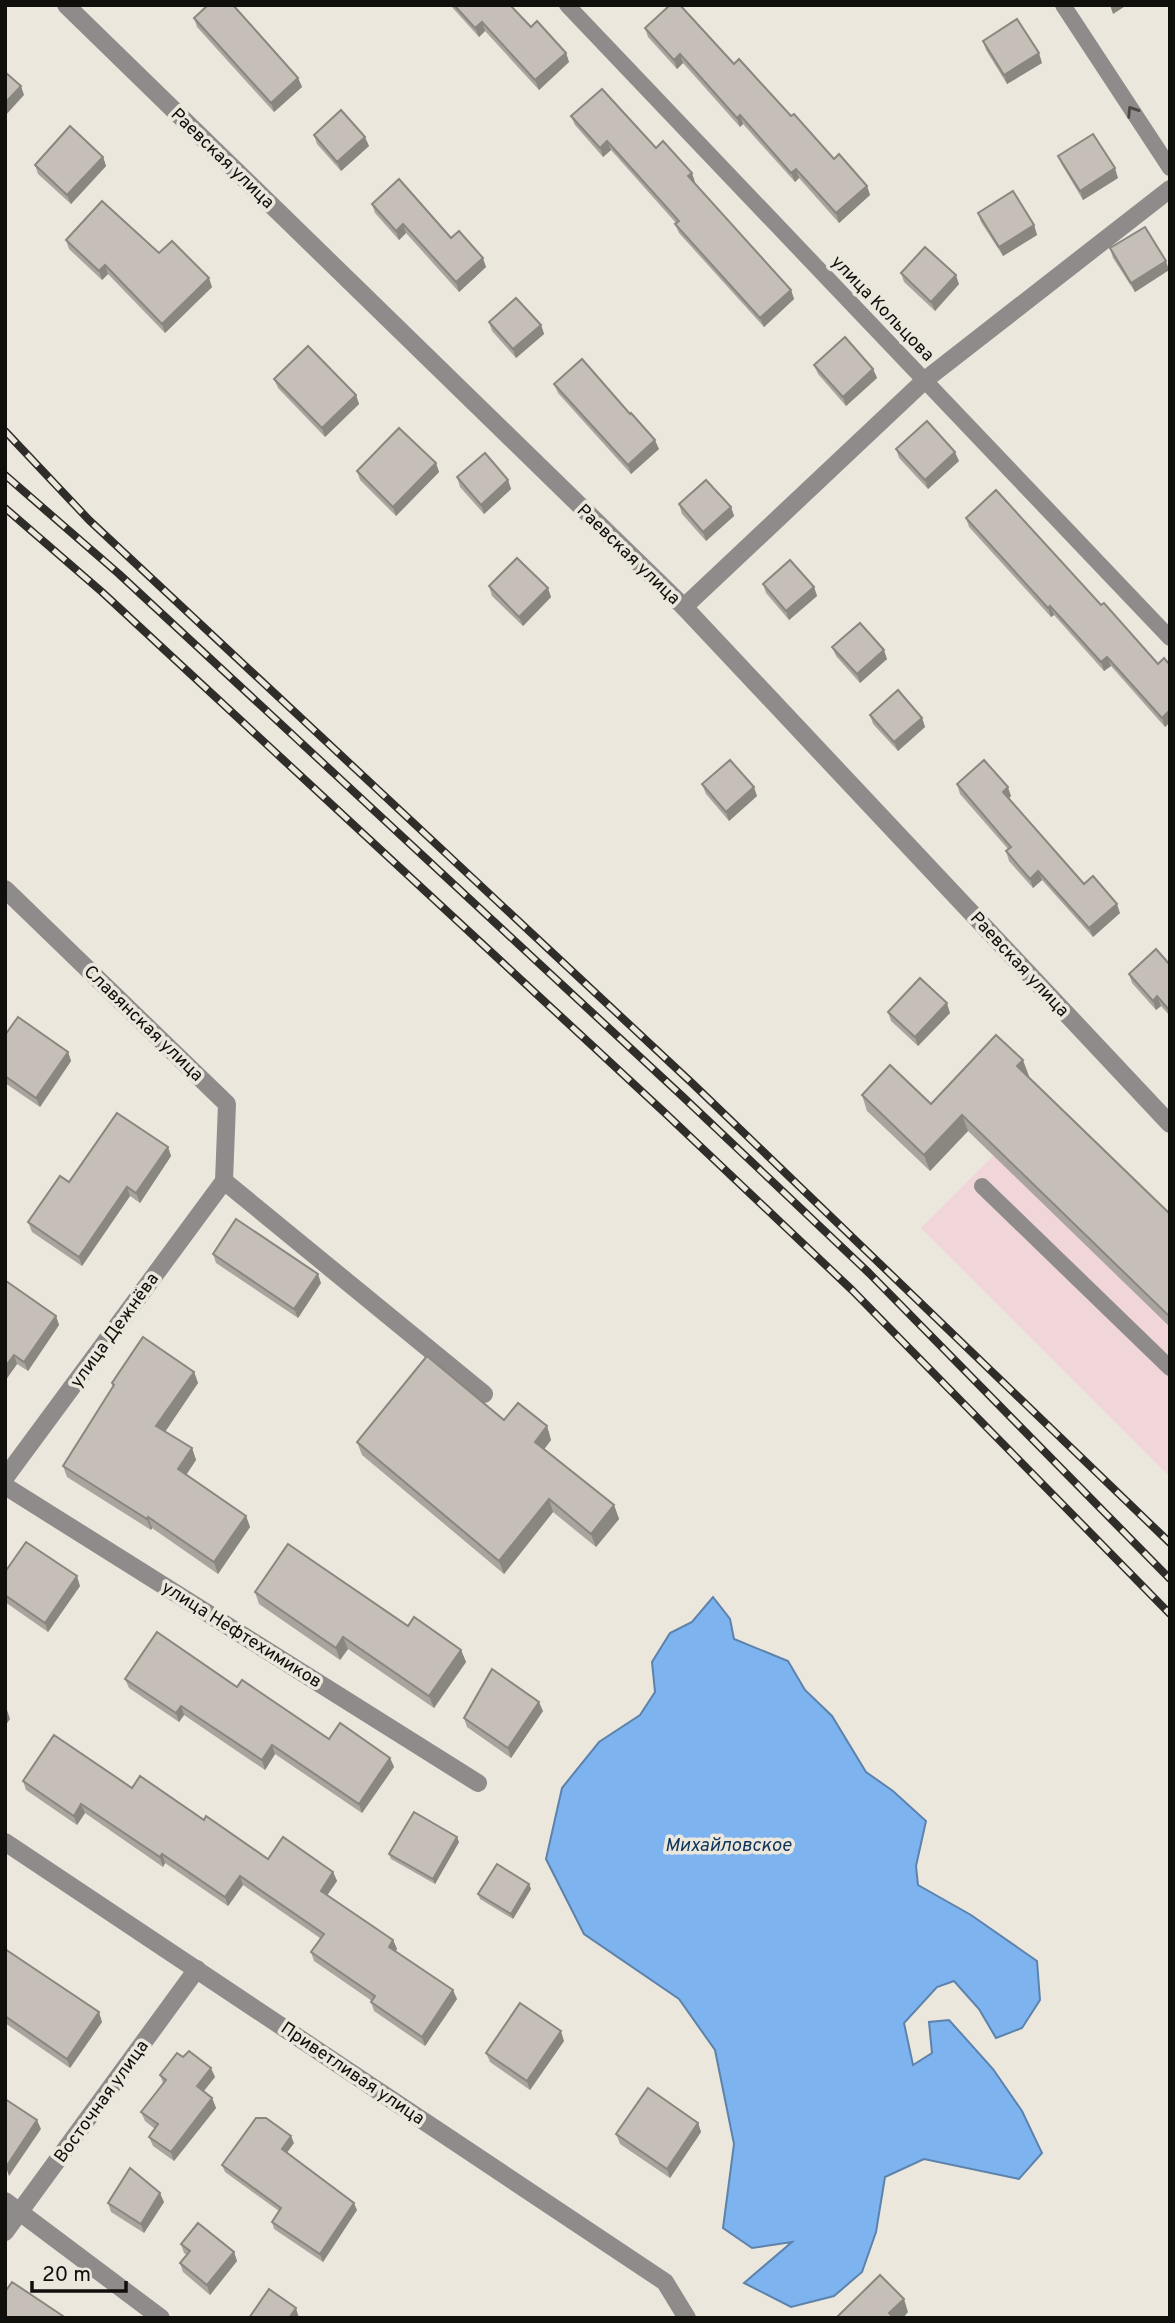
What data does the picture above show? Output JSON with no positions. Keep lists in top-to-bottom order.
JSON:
{
  "streets": {
    "street": [
      "Раевская улица",
      "Славянская улица",
      "улица Дежнёва",
      "улица Нефтехимиков",
      "Приветливая улица",
      "Восточная улица"
    ],
    "lane": ["улица Кольцова"]
  },
  "crossings": [
    ["Славянская улица", "улица Дежнёва"],
    ["Приветливая улица", "Восточная улица"]
  ],
  "water": ["Михайловское"],
  "scale_bar": "20 m"
}
